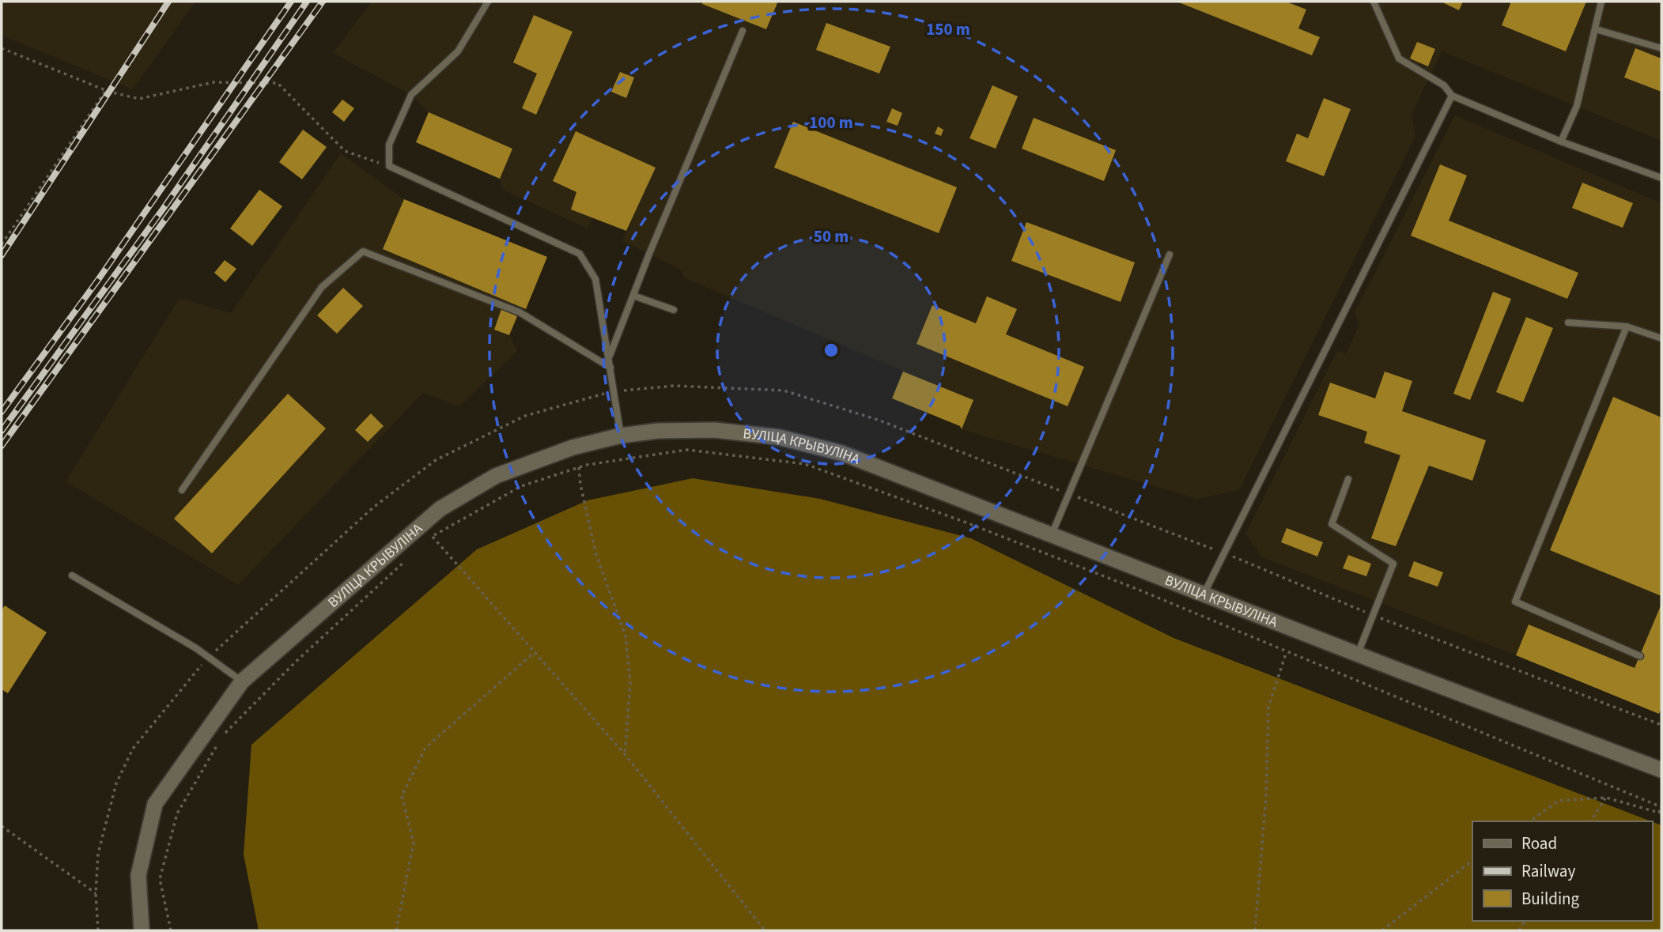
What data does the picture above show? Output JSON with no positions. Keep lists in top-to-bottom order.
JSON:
{
  "streets": {
    "main road": ["ВУЛІЦА КРЫВУЛІНА"]
  },
  "legend": ["Road", "Railway", "Building"],
  "rings": ["150 m", "100 m", "50 m"]
}
